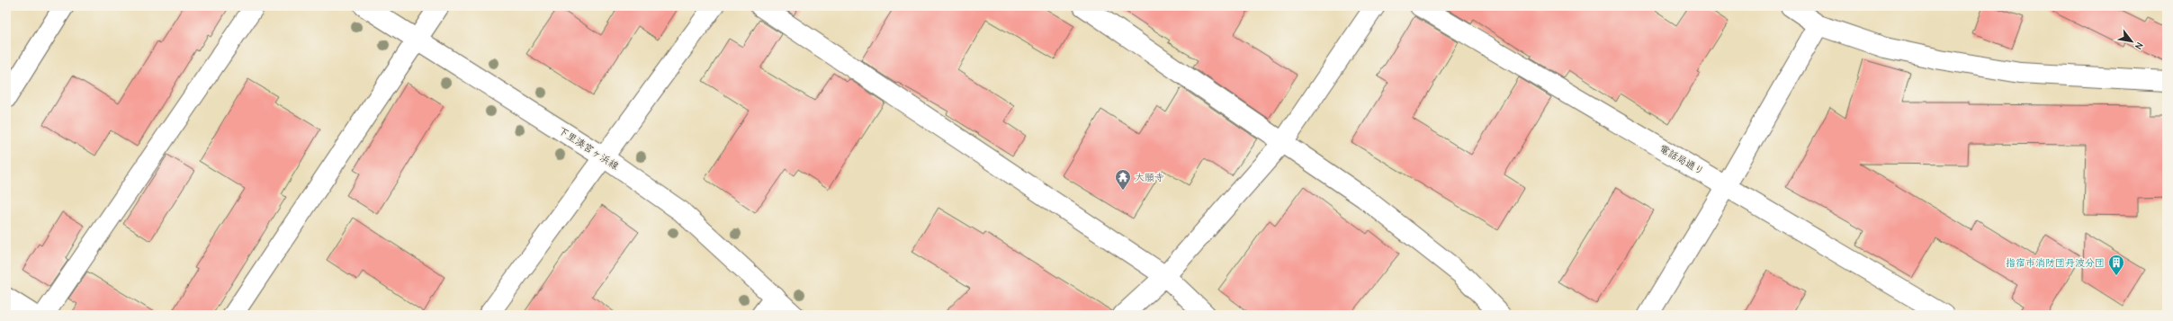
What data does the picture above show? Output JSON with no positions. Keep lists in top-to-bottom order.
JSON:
{
  "streets": {
    "street": ["下里湊宮ヶ浜線", "電話局通り"]
  },
  "places": {
    "temple": ["大願寺"],
    "building": ["指宿市消防団丹波分団"]
  },
  "north": "bottom right"
}
